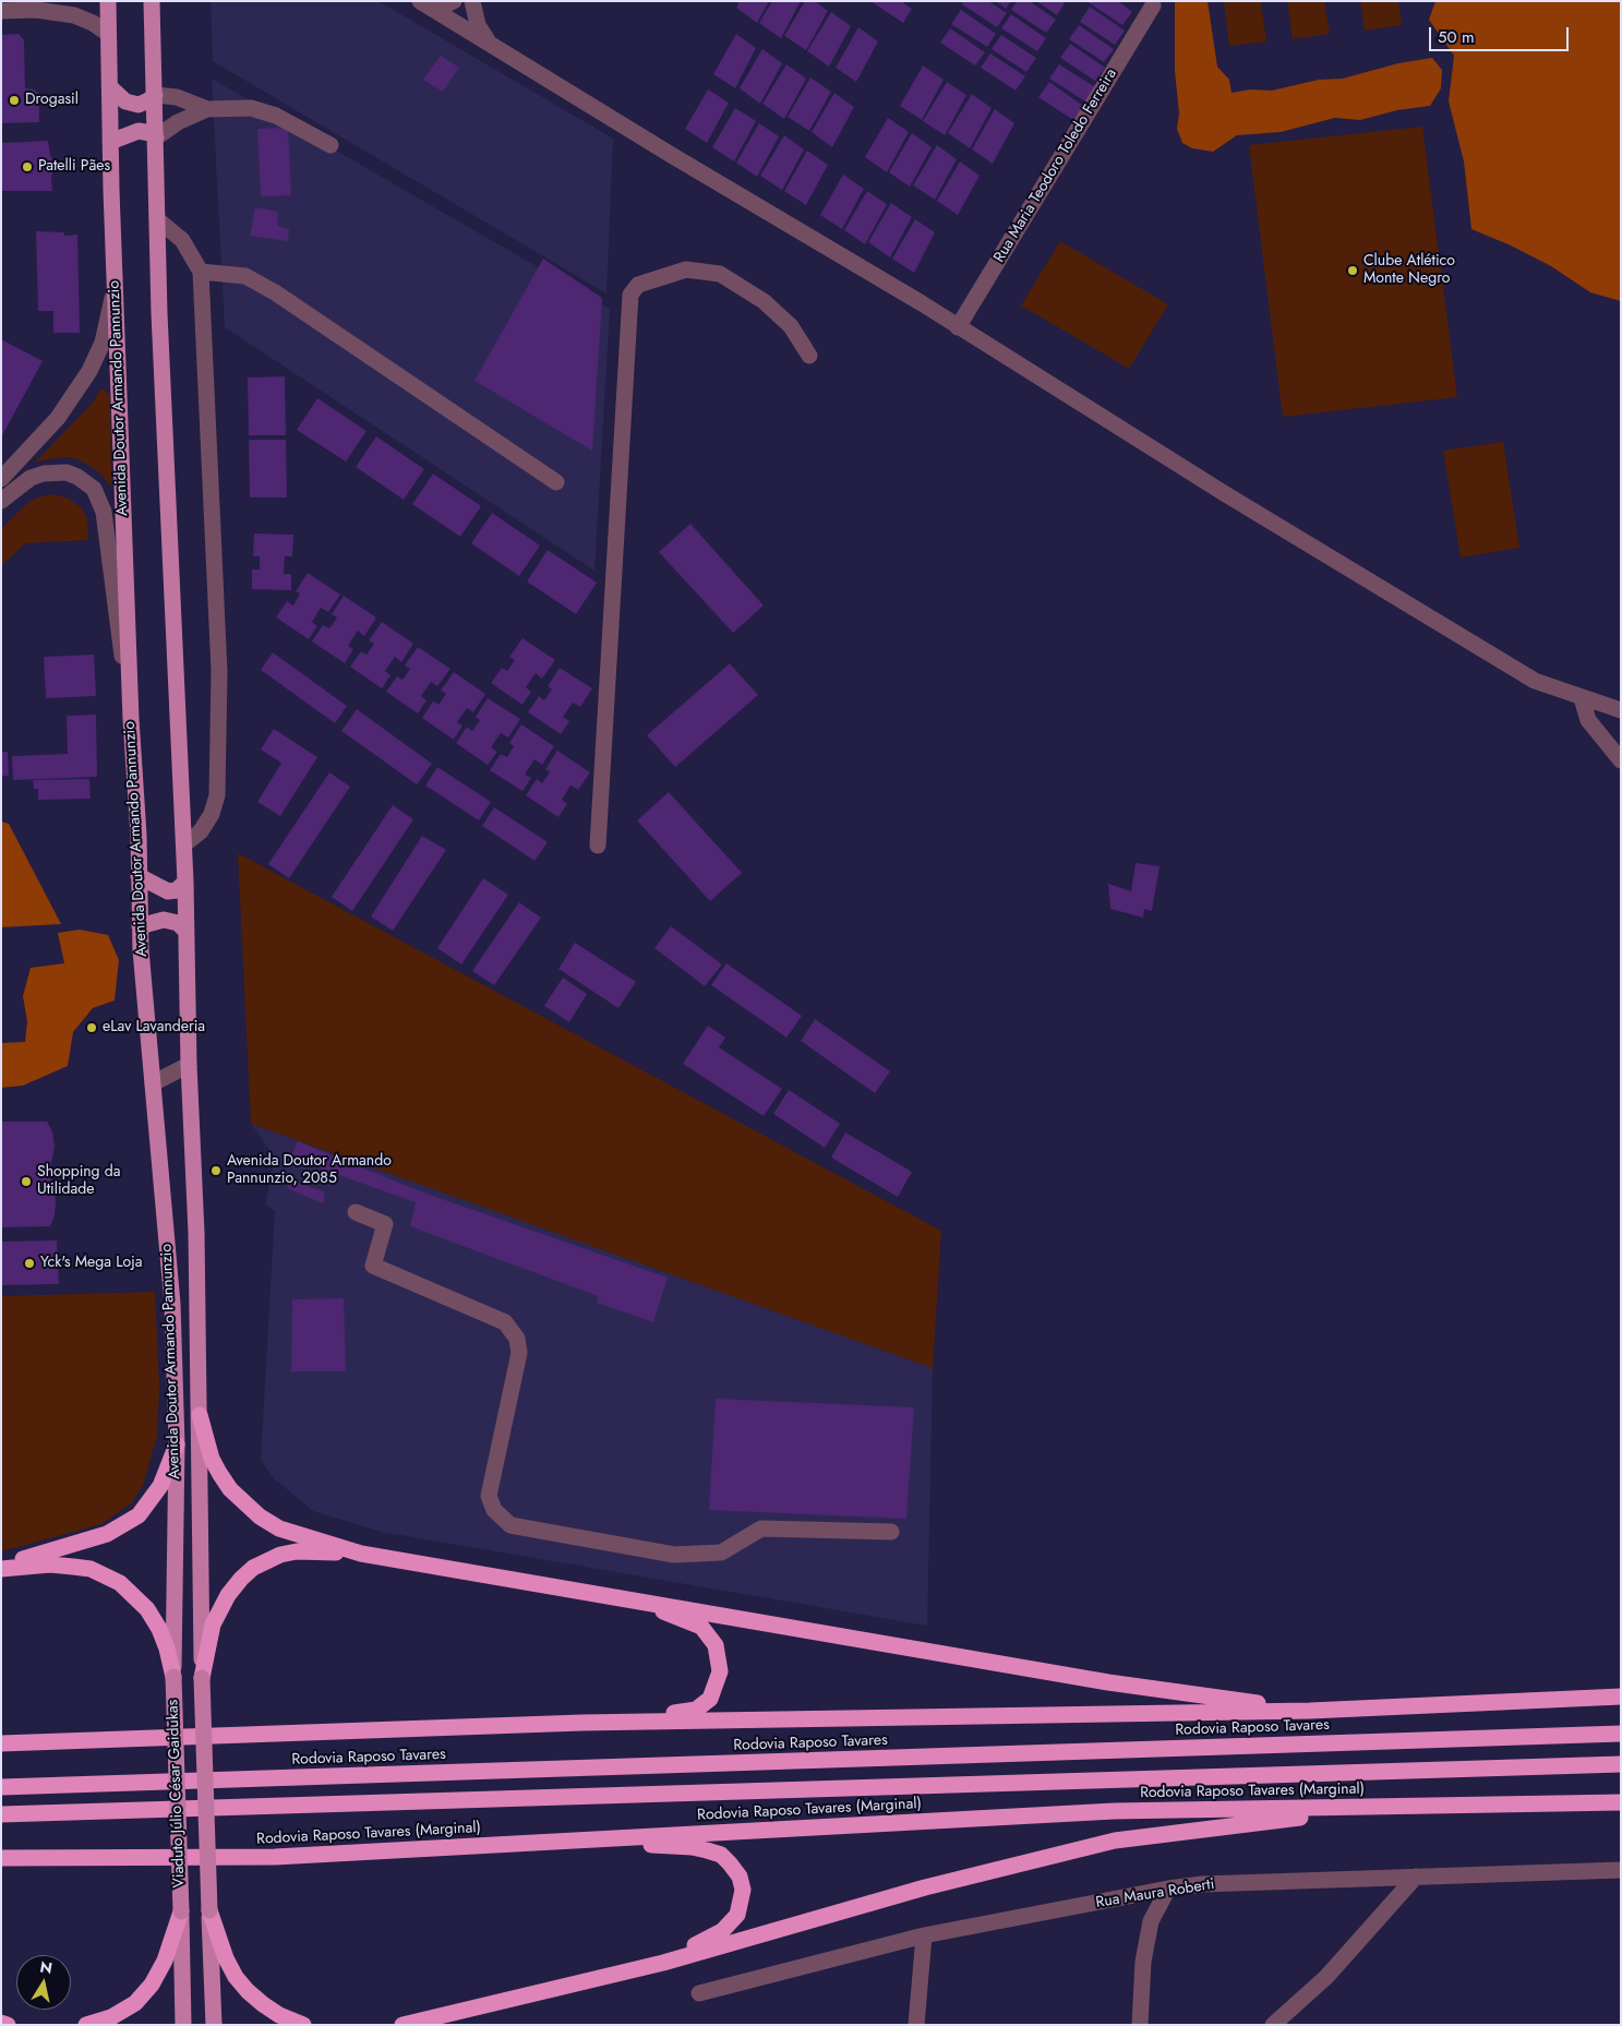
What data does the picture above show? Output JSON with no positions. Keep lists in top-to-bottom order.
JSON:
{
  "streets": {
    "highway": ["Rodovia Raposo Tavares", "Rodovia Raposo Tavares (Marginal)"],
    "main road": ["Avenida Doutor Armando Pannunzio", "Viaduto Júlio César Gaidukas"],
    "street": ["Rua Maria Teodoro Toledo Ferreira", "Rua Maura Roberti"]
  },
  "crossings": [
    ["Avenida Doutor Armando Pannunzio", "Viaduto Júlio César Gaidukas"]
  ],
  "places": [
    "Drogasil",
    "Patelli Pães",
    "Clube Atlético Monte Negro",
    "eLav Lavanderia",
    "Avenida Doutor Armando Pannunzio, 2085",
    "Shopping da Utilidade",
    "Yck's Mega Loja"
  ],
  "scale_bar": "50 m",
  "north": "top"
}
